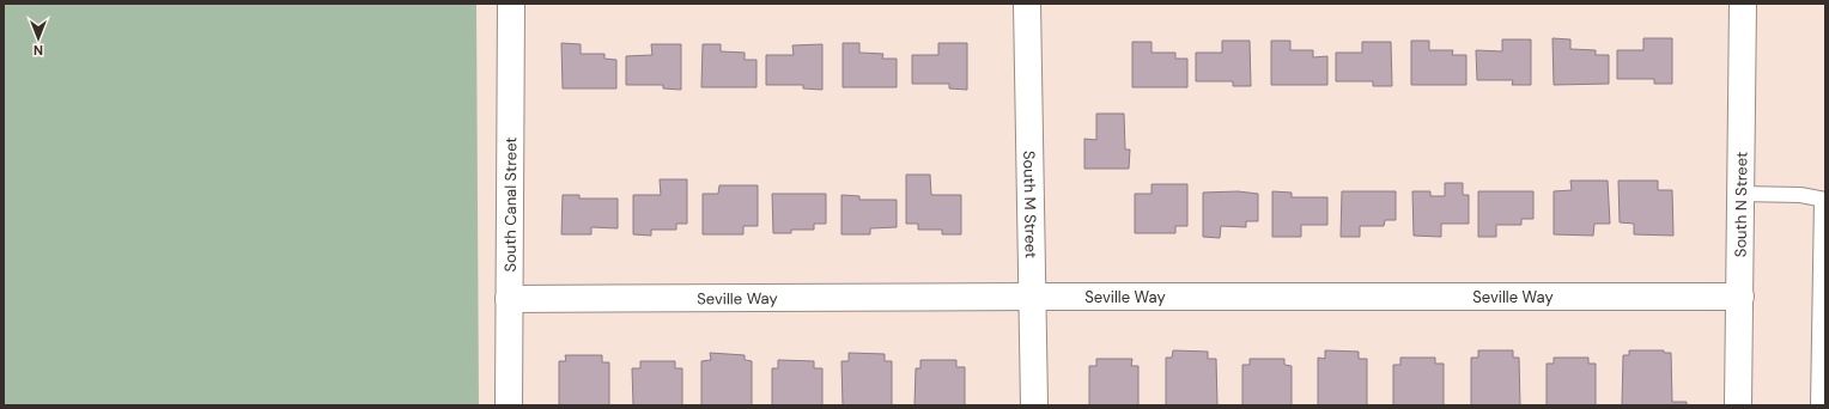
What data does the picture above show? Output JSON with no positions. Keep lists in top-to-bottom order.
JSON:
{
  "streets": {
    "street": [
      "South Canal Street",
      "South M Street",
      "South N Street",
      "Seville Way"
    ]
  },
  "crossings": [
    ["South Canal Street", "Seville Way"],
    ["South M Street", "Seville Way"],
    ["South N Street", "Seville Way"]
  ],
  "north": "bottom"
}
